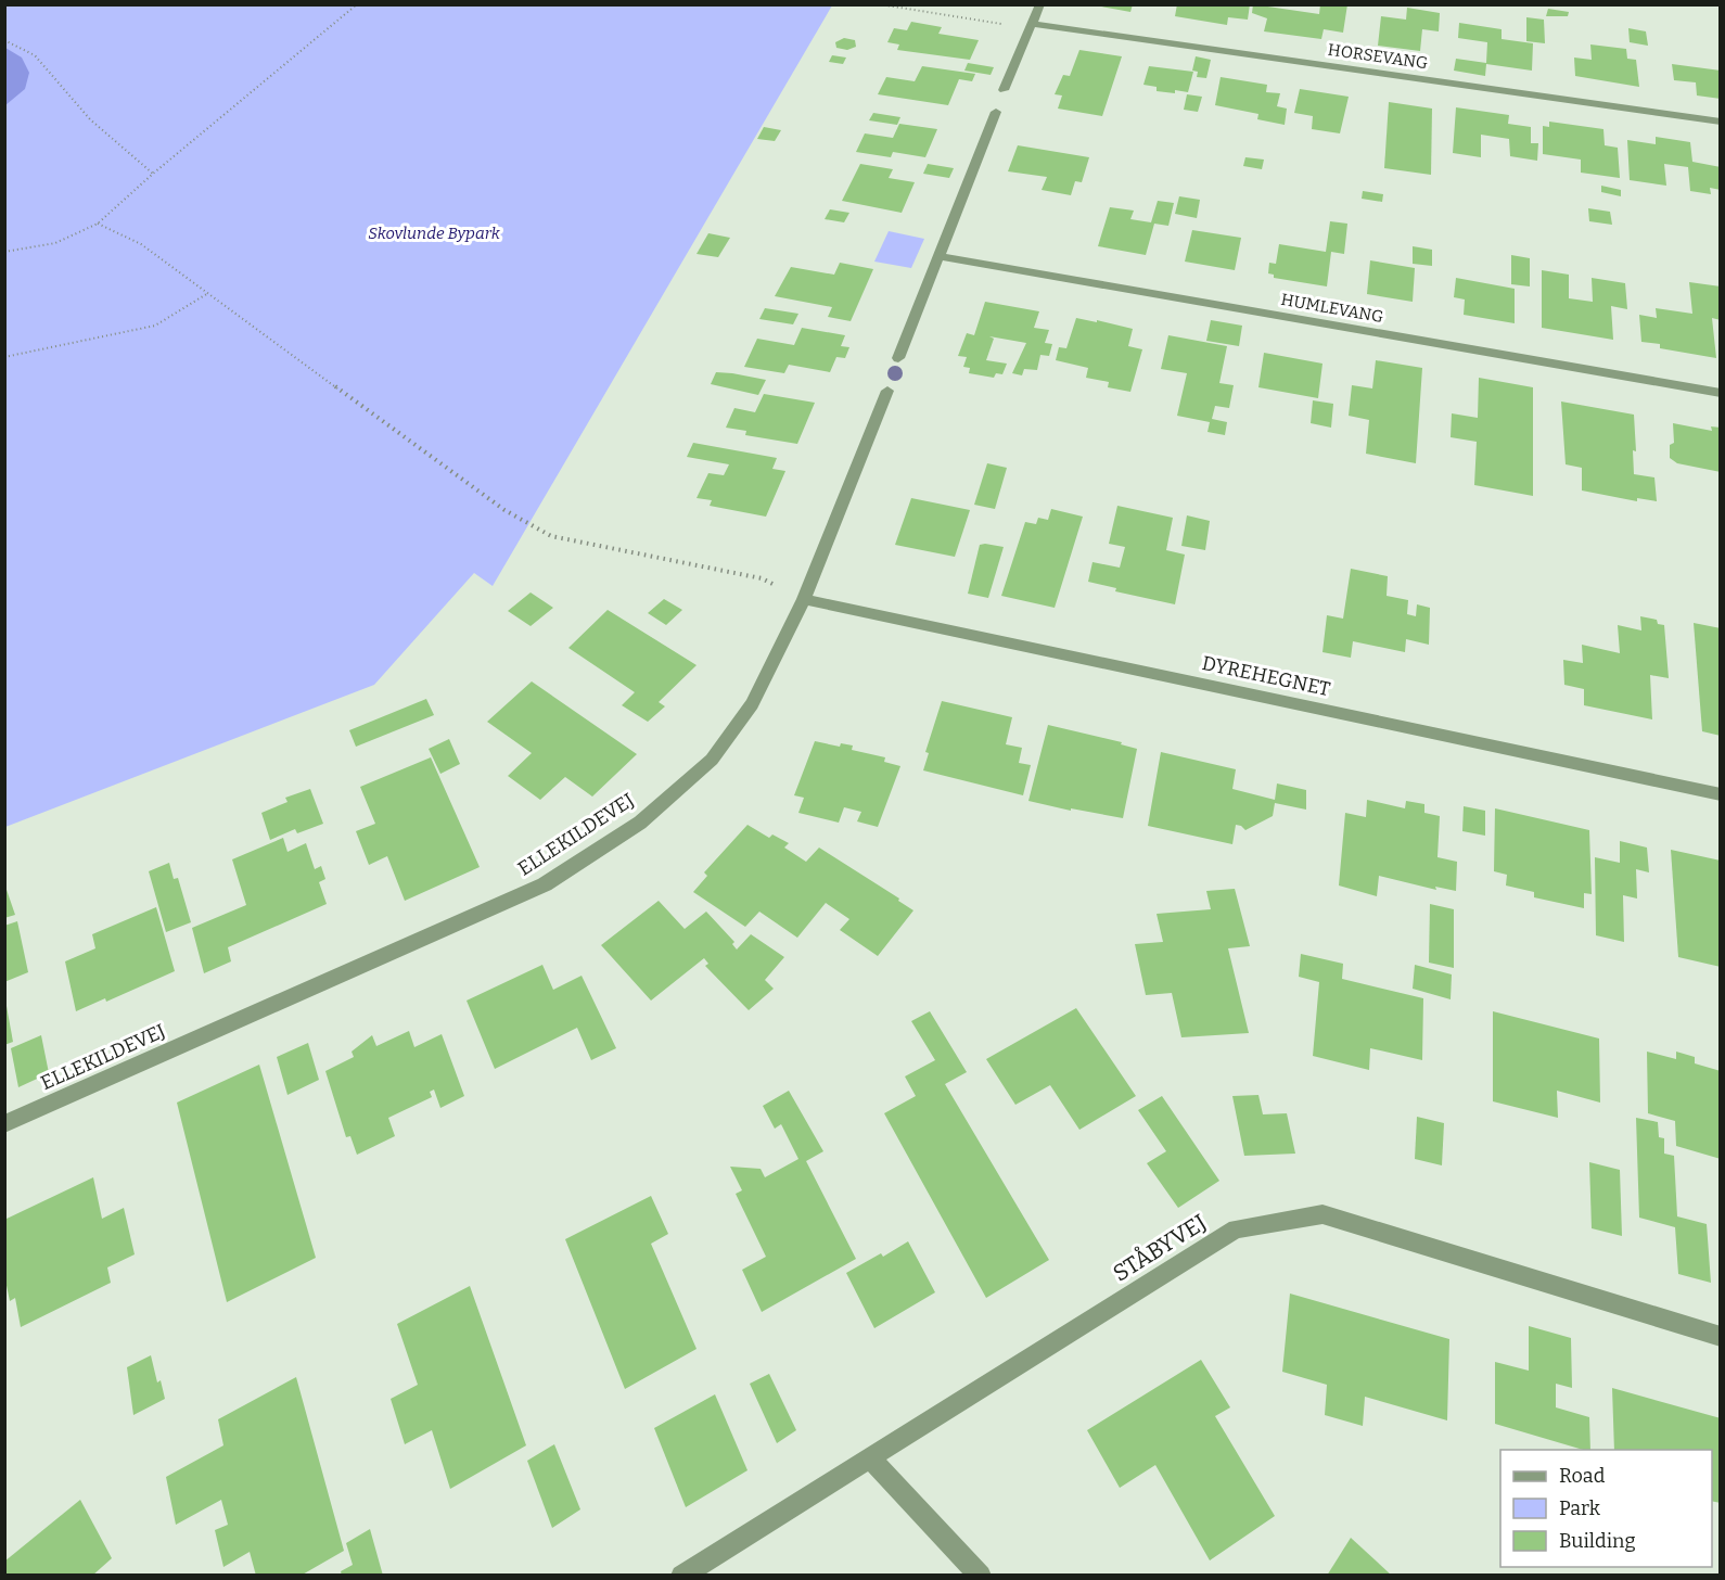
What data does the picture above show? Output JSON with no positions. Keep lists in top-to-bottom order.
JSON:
{
  "streets": {
    "street": [
      "HORSEVANG",
      "HUMLEVANG",
      "DYREHEGNET",
      "ELLEKILDEVEJ",
      "STÅBYVEJ"
    ]
  },
  "crossings": [
    ["DYREHEGNET", "ELLEKILDEVEJ"]
  ],
  "parks": ["Skovlunde Bypark"],
  "legend": ["Road", "Park", "Building"]
}
